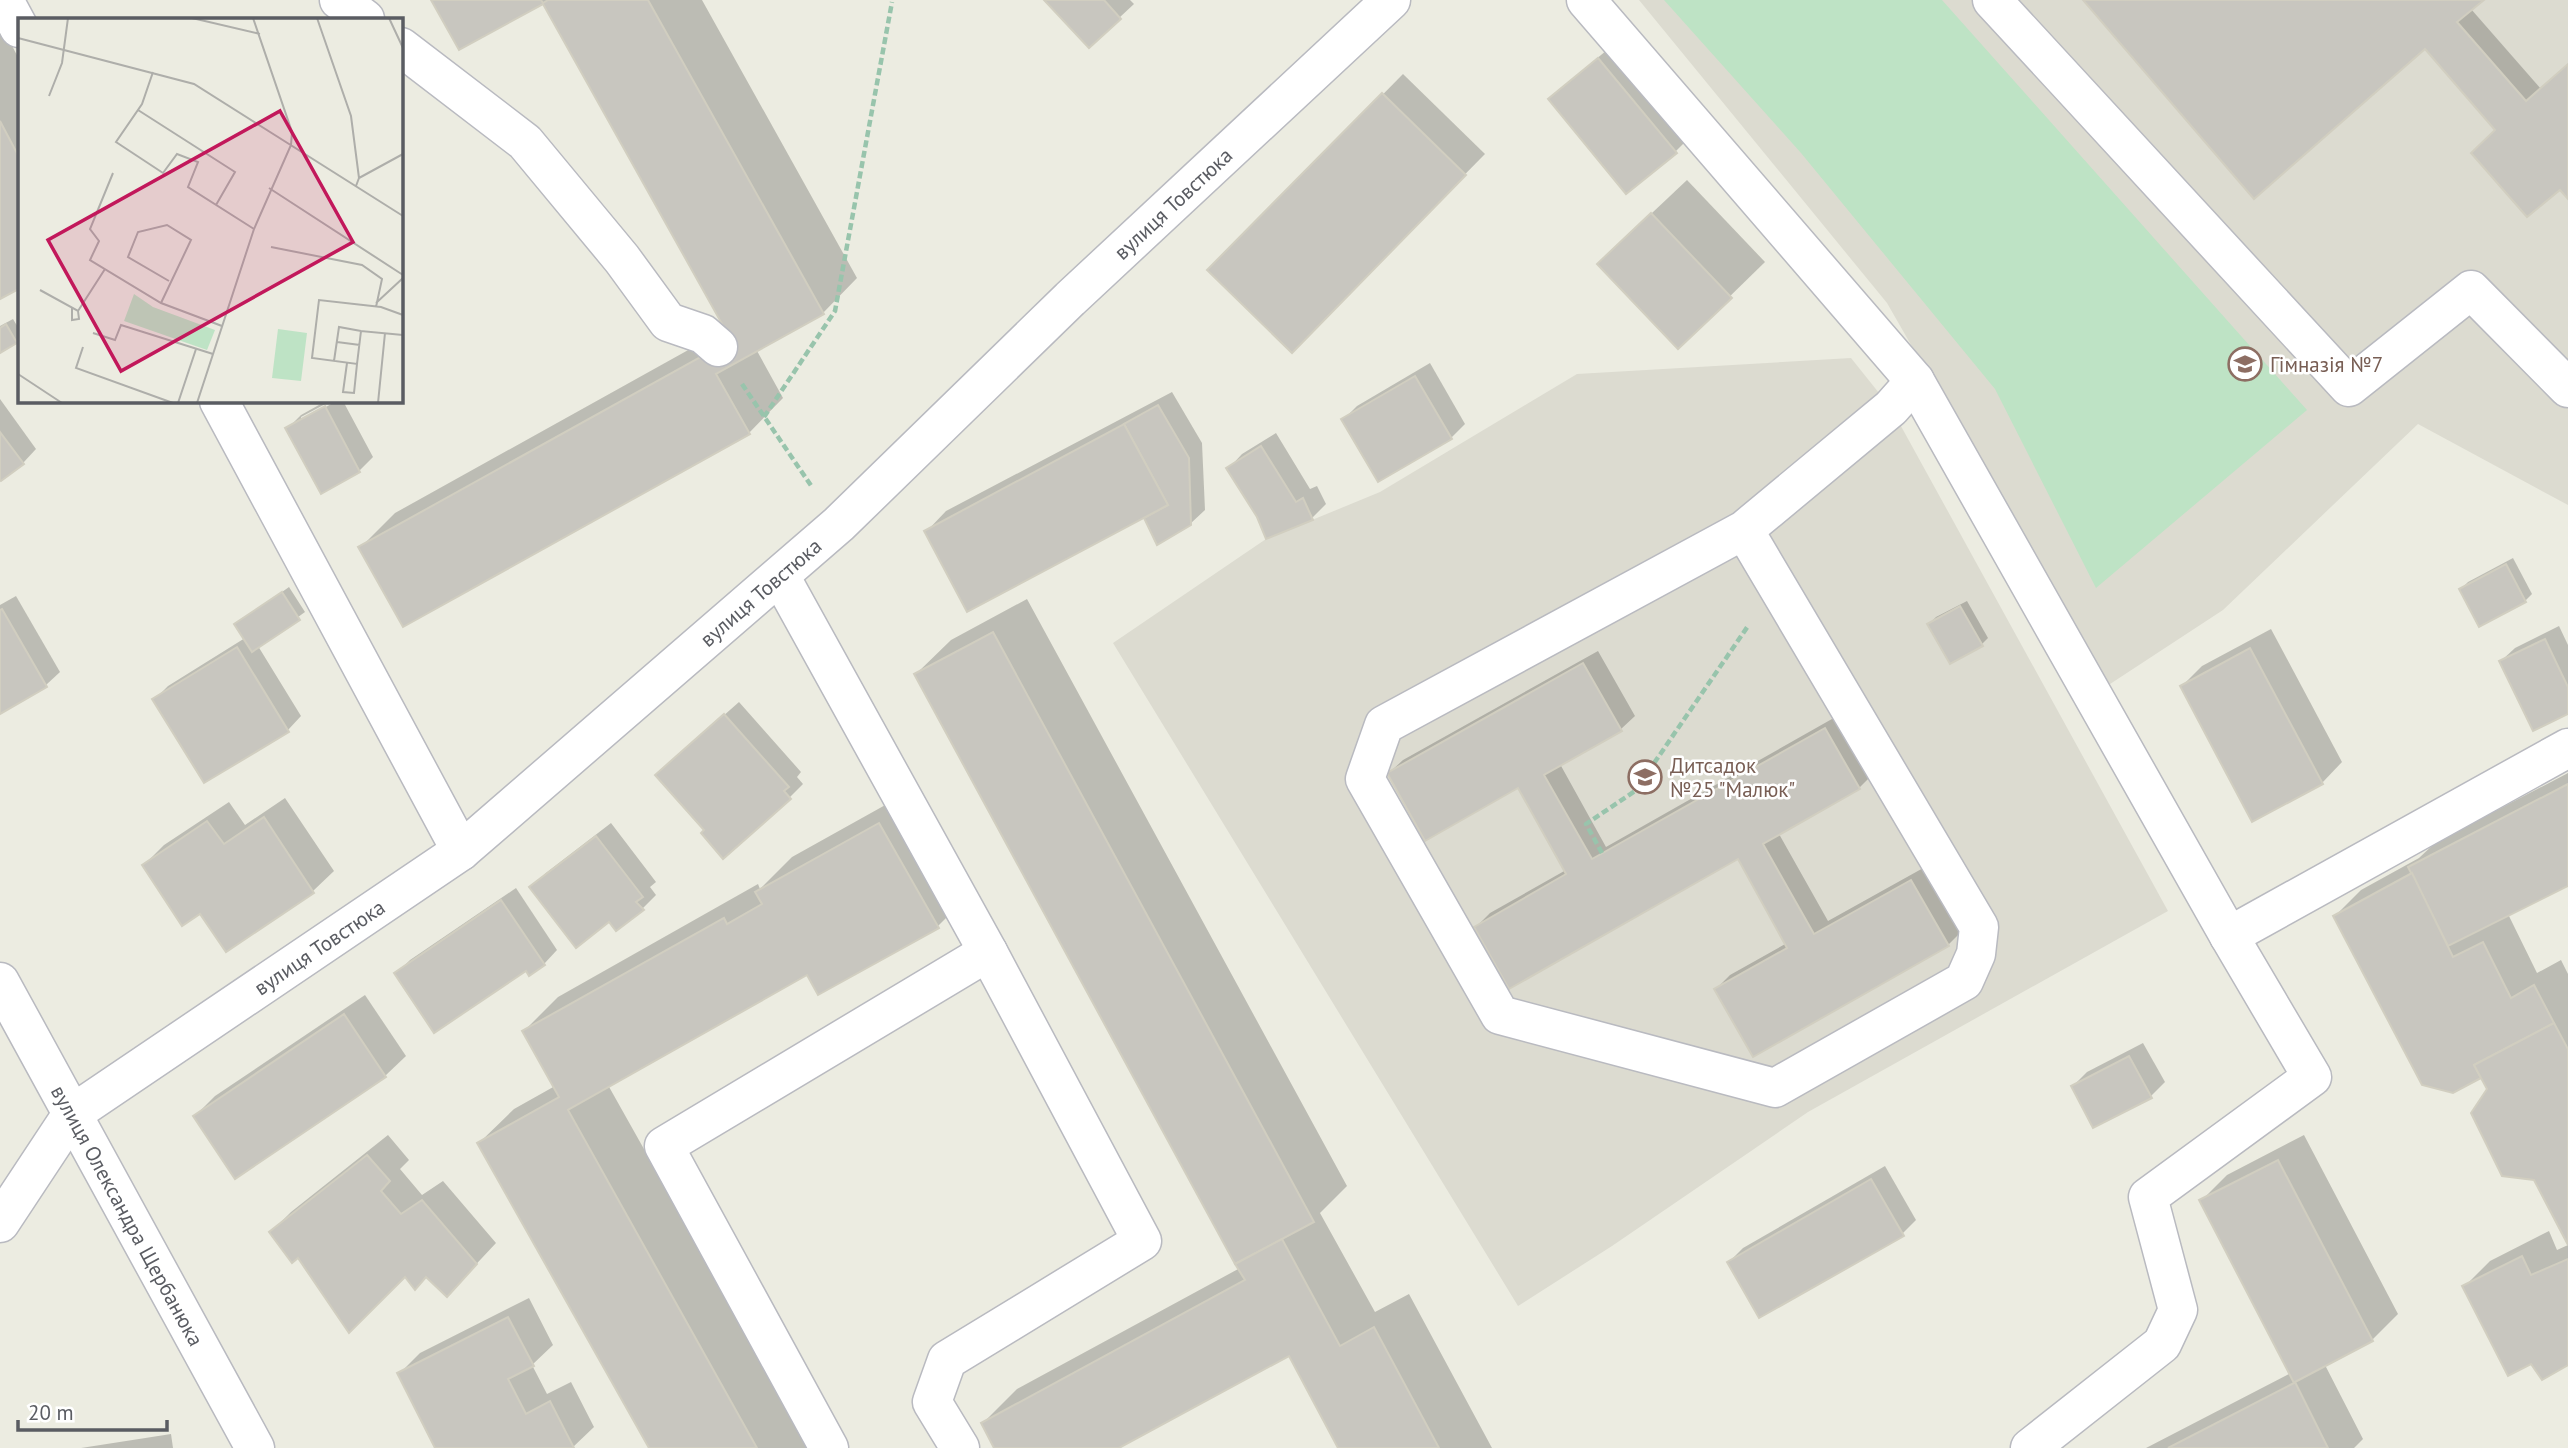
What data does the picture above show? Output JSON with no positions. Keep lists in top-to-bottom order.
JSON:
{
  "streets": {
    "street": ["вулиця Товстюка", "вулиця Олександра Щербанюка"]
  },
  "crossings": [
    ["вулиця Товстюка", "вулиця Олександра Щербанюка"]
  ],
  "places": {
    "school or university": ["Гімназія №7", "Дитсадок №25 \"Малюк\""]
  },
  "scale_bar": "20 m"
}
